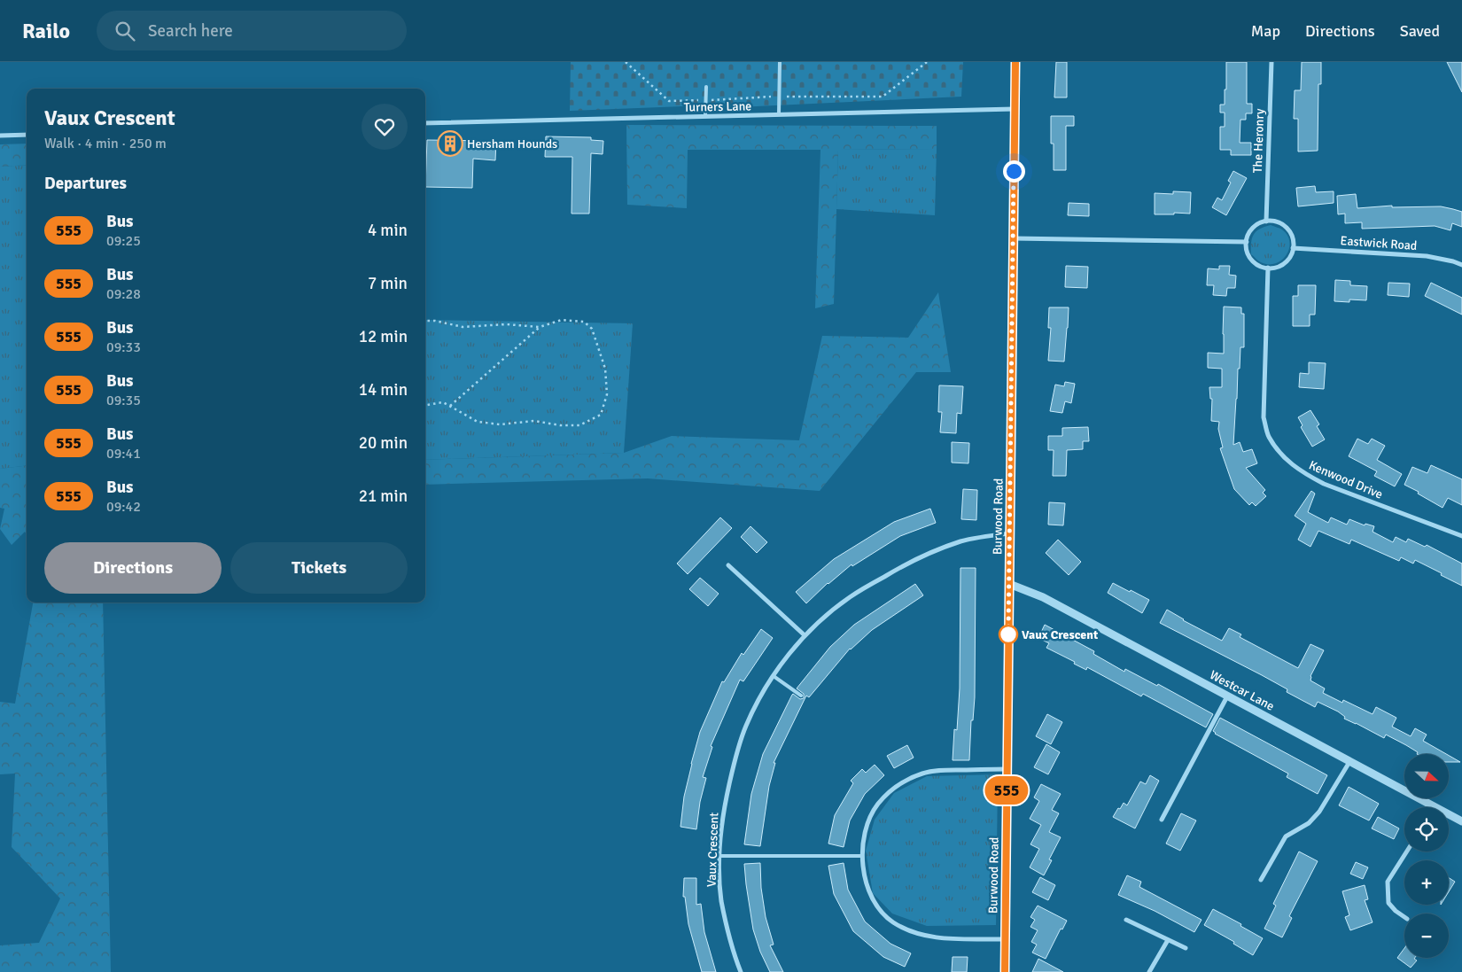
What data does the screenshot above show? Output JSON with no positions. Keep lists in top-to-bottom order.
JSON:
{
  "streets": {
    "street": [
      "Turners Lane",
      "The Heronry",
      "Eastwick Road",
      "Kenwood Drive",
      "Burwood Road",
      "Westcar Lane",
      "Vaux Crescent"
    ]
  },
  "crossings": [
    ["Turners Lane", "Burwood Road"],
    ["The Heronry", "Eastwick Road"],
    ["The Heronry", "Kenwood Drive"],
    ["Eastwick Road", "Kenwood Drive"],
    ["Burwood Road", "Westcar Lane"],
    ["Burwood Road", "Vaux Crescent"]
  ],
  "places": {
    "building": ["Hersham Hounds"],
    "other": ["Vaux Crescent"]
  },
  "lines": ["bus line 555"],
  "north": "right",
  "page": {
    "header": "Railo",
    "search": "Search here",
    "nav": ["Map", "Directions", "Saved"],
    "on_map": "555",
    "heading": [
      ["Vaux Crescent", "Walk · 4 min · 250 m"],
      "Departures"
    ],
    "list": [
      {
        "mark": "555",
        "name": "Bus",
        "note": "09:25",
        "value": "4 min"
      },
      {
        "mark": "555",
        "name": "Bus",
        "note": "09:28",
        "value": "7 min"
      },
      {
        "mark": "555",
        "name": "Bus",
        "note": "09:33",
        "value": "12 min"
      },
      {
        "mark": "555",
        "name": "Bus",
        "note": "09:35",
        "value": "14 min"
      },
      {
        "mark": "555",
        "name": "Bus",
        "note": "09:41",
        "value": "20 min"
      },
      {
        "mark": "555",
        "name": "Bus",
        "note": "09:42",
        "value": "21 min"
      }
    ],
    "buttons": ["Directions", "Tickets"],
    "map_buttons": ["+", "−"]
  }
}
